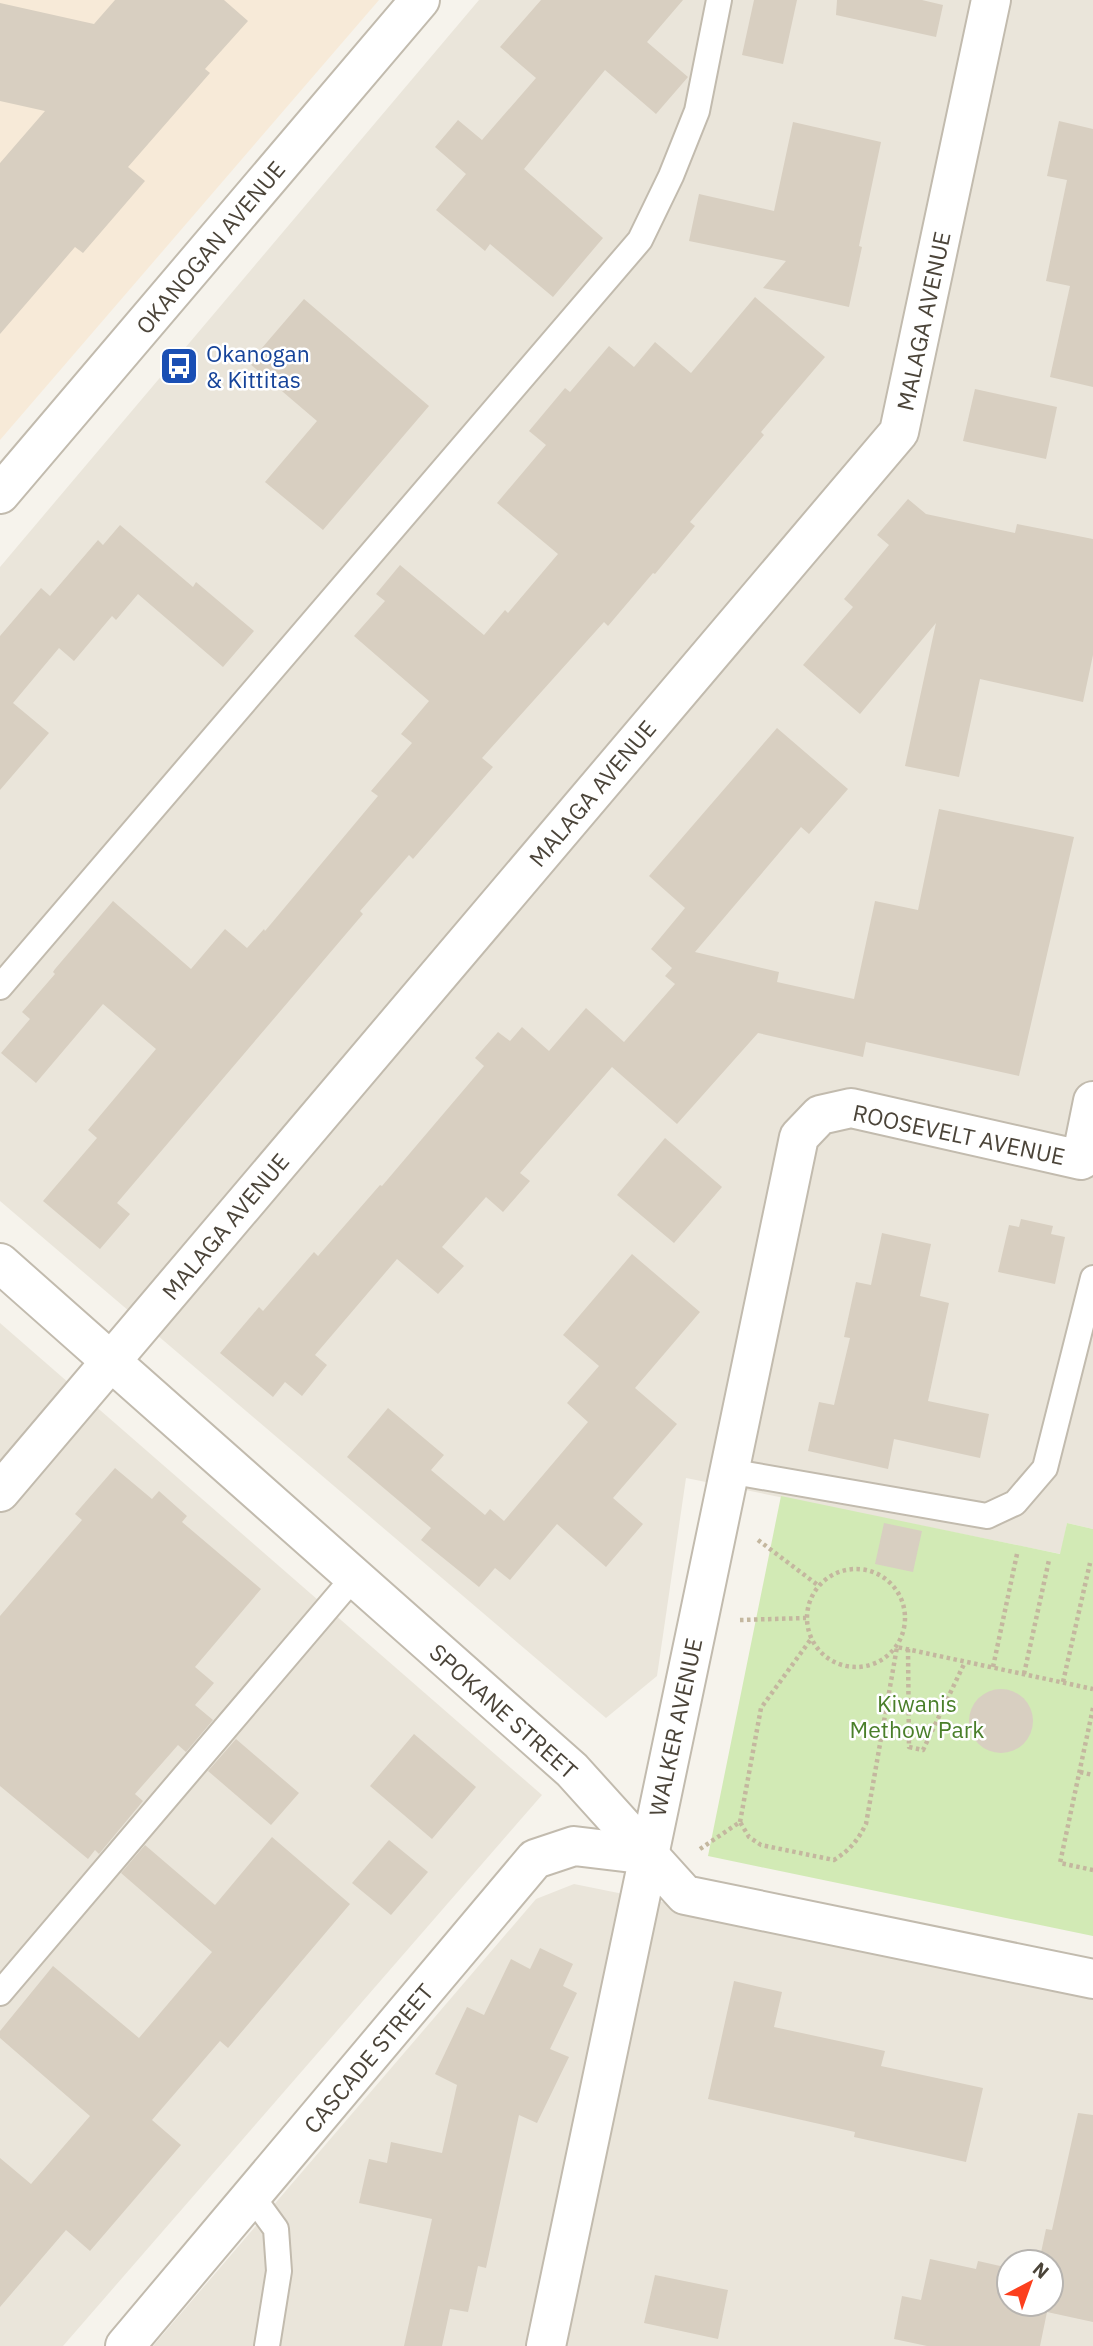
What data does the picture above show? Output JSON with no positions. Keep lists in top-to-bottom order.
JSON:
{
  "streets": {
    "street": [
      "OKANOGAN AVENUE",
      "MALAGA AVENUE",
      "ROOSEVELT AVENUE",
      "SPOKANE STREET",
      "WALKER AVENUE",
      "CASCADE STREET"
    ]
  },
  "crossings": [
    ["MALAGA AVENUE", "SPOKANE STREET"],
    ["ROOSEVELT AVENUE", "WALKER AVENUE"],
    ["SPOKANE STREET", "WALKER AVENUE"],
    ["SPOKANE STREET", "CASCADE STREET"],
    ["WALKER AVENUE", "CASCADE STREET"]
  ],
  "parks": ["Kiwanis Methow Park"],
  "places": {
    "bus stop": ["Okanogan & Kittitas"]
  },
  "north": "top right"
}
